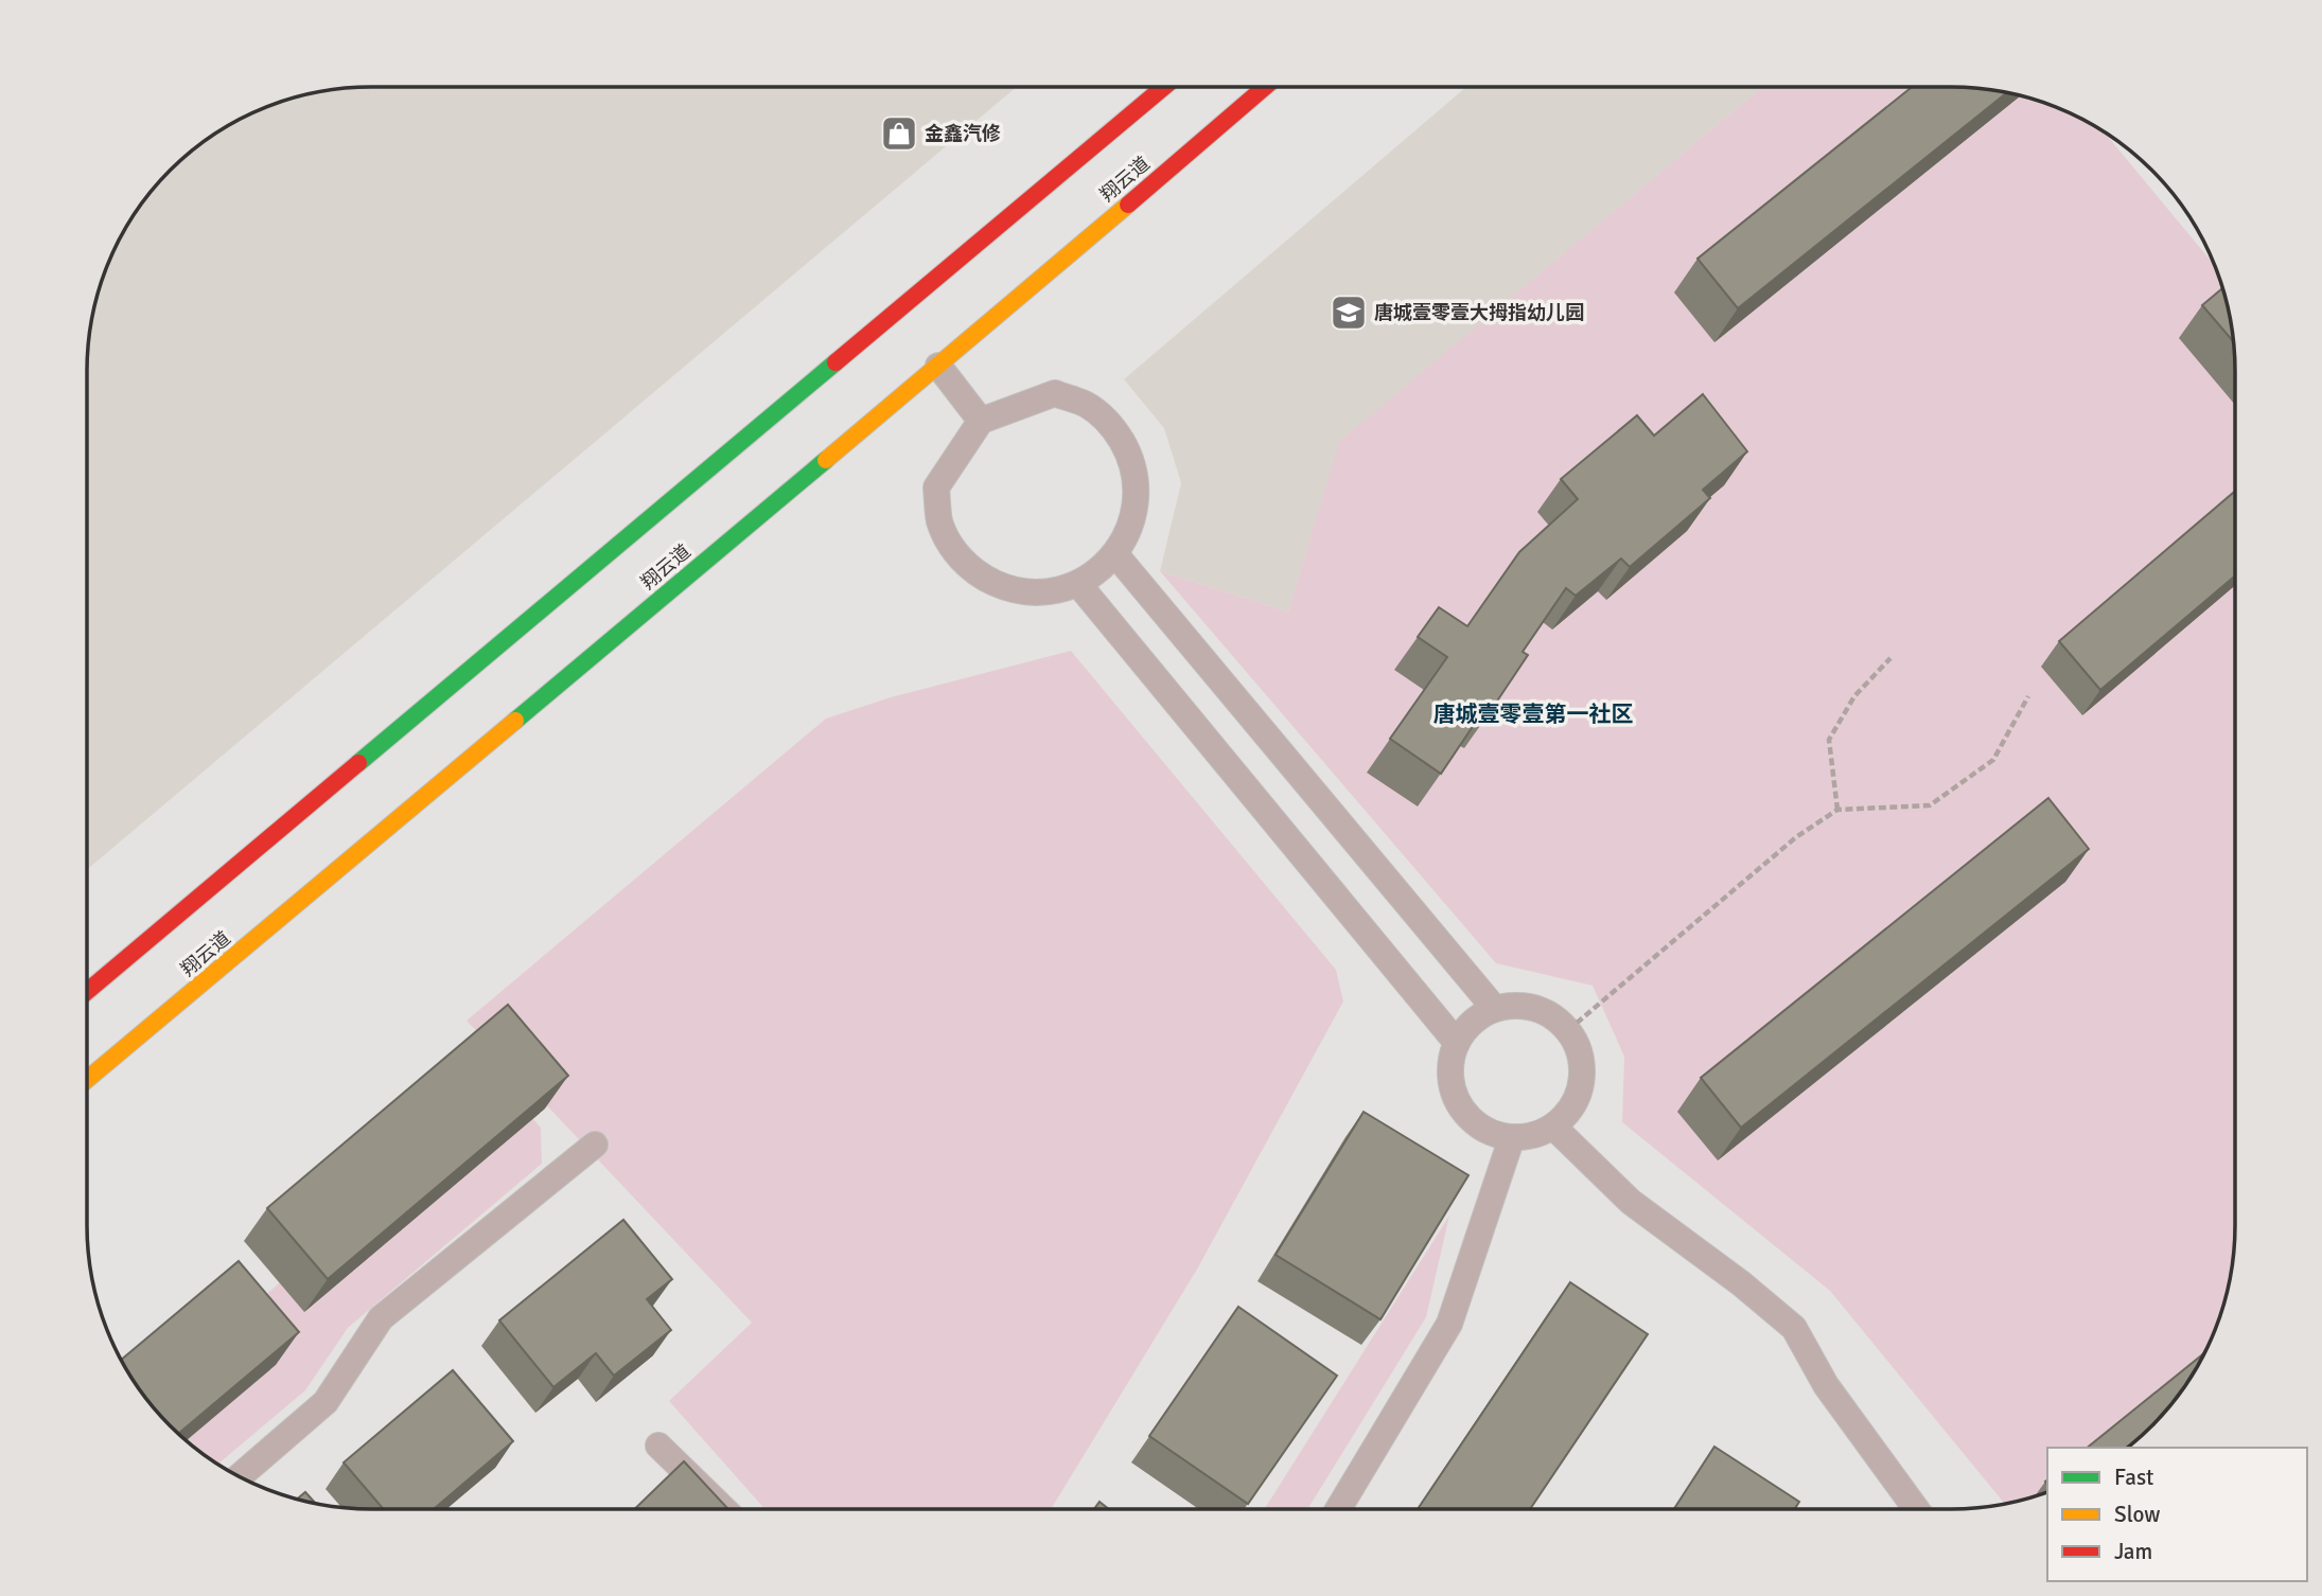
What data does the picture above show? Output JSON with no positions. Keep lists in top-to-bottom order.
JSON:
{
  "streets": {
    "main road": ["翔云道"]
  },
  "districts": ["唐城壹零壹第一社区"],
  "places": {
    "shop": ["金鑫汽修"],
    "school or university": ["唐城壹零壹大拇指幼儿园"]
  },
  "legend": ["Fast", "Slow", "Jam"]
}
